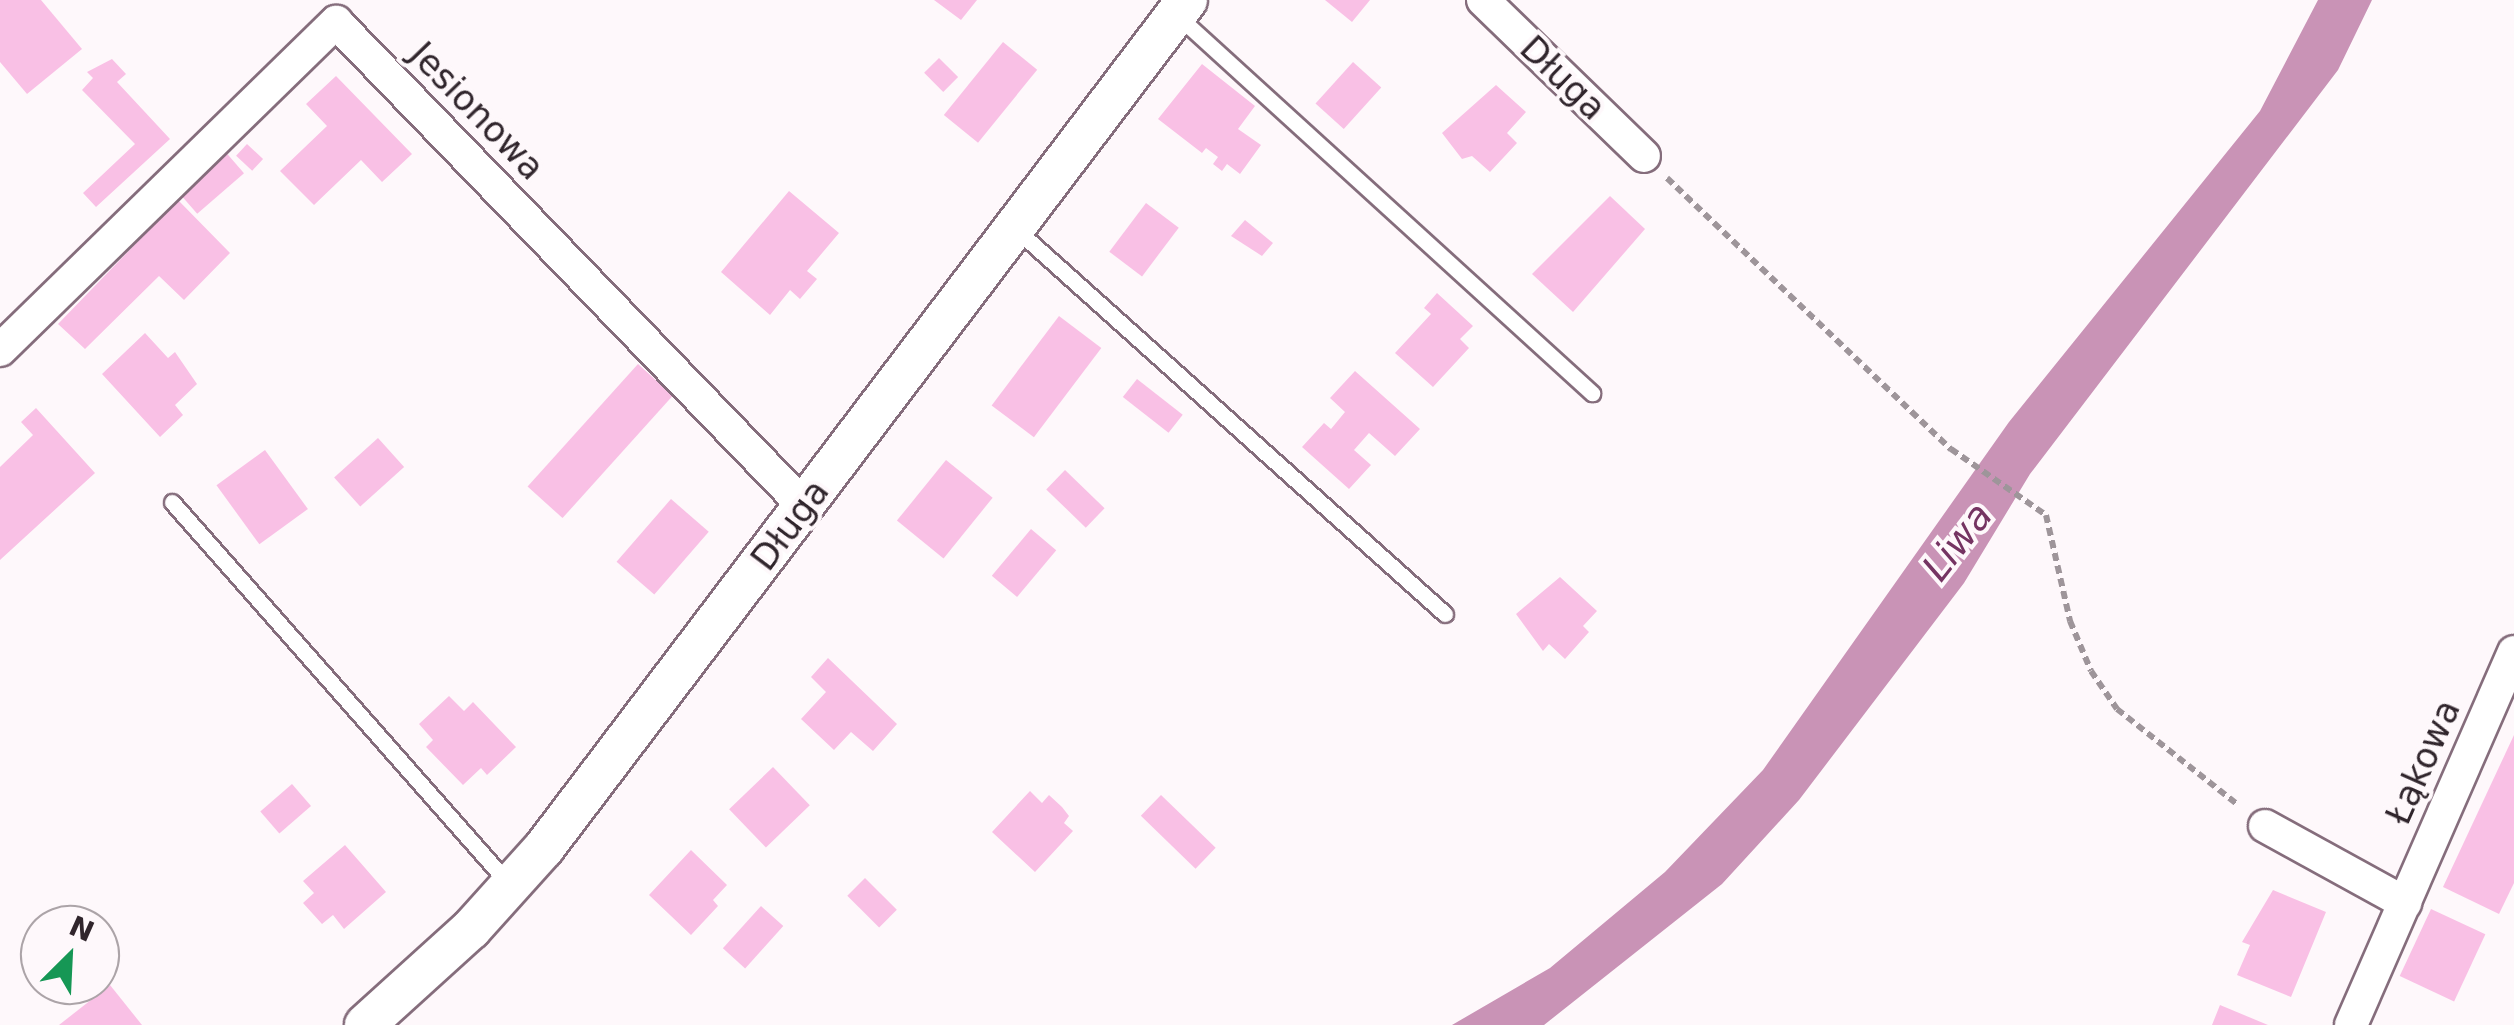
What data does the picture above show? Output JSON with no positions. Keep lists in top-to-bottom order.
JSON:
{
  "streets": {
    "street": ["Długa", "Jesionowa", "Łąkowa"]
  },
  "crossings": [
    ["Długa", "Jesionowa"]
  ],
  "water": ["Liwa"],
  "north": "top right"
}
